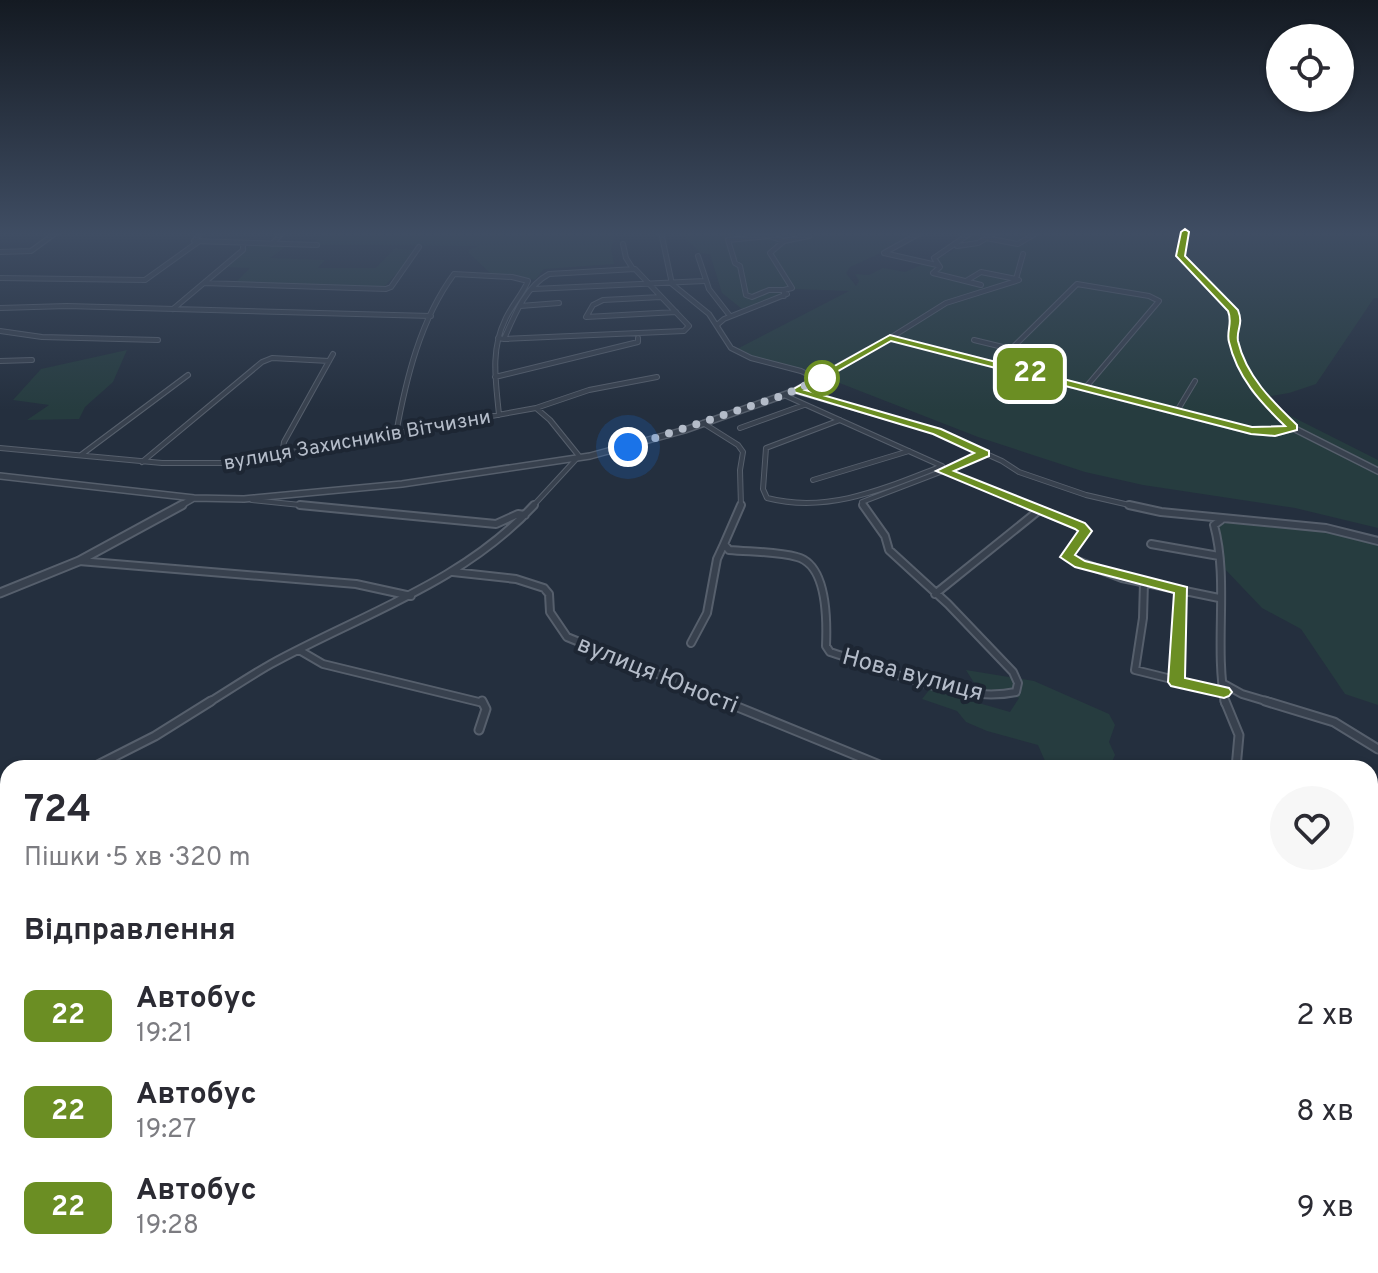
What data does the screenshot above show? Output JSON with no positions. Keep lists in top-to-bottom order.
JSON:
{
  "streets": {
    "street": ["вулиця Захисників Вітчизни", "вулиця Юності", "Нова вулиця"]
  },
  "lines": ["bus line 22"],
  "page": {
    "on_map": "22",
    "heading": [
      ["724", "Пішки · 5 хв · 320 m"],
      "Відправлення"
    ],
    "list": [
      {
        "mark": "22",
        "name": "Автобус",
        "note": "19:21",
        "value": "2 хв"
      },
      {
        "mark": "22",
        "name": "Автобус",
        "note": "19:27",
        "value": "8 хв"
      },
      {
        "mark": "22",
        "name": "Автобус",
        "note": "19:28",
        "value": "9 хв"
      }
    ]
  }
}
